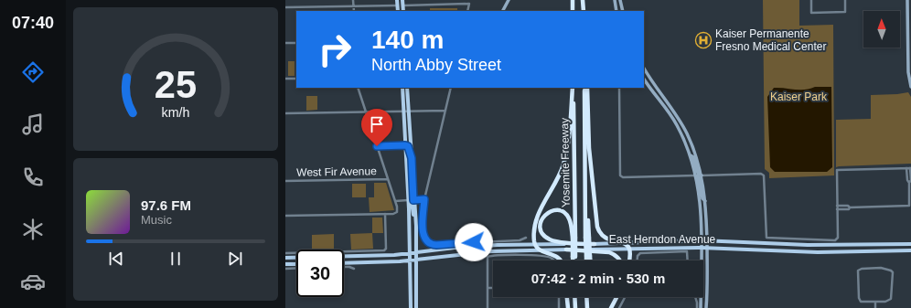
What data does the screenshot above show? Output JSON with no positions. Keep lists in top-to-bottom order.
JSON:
{
  "streets": {
    "highway": ["Yosemite Freeway"],
    "main road": ["East Herndon Avenue"],
    "street": ["West Fir Avenue"]
  },
  "parks": ["Kaiser Park"],
  "places": {
    "hospital": ["Kaiser Permanente Fresno Medical Center"]
  },
  "north": "top",
  "page": {
    "tabs": "07:40",
    "turn": ["140 m", "North Abby Street"],
    "song": ["97.6 FM", "Music"],
    "limit": "30",
    "trip": "07:42 · 2 min · 530 m",
    "gauge": ["25", "km/h"]
  }
}
